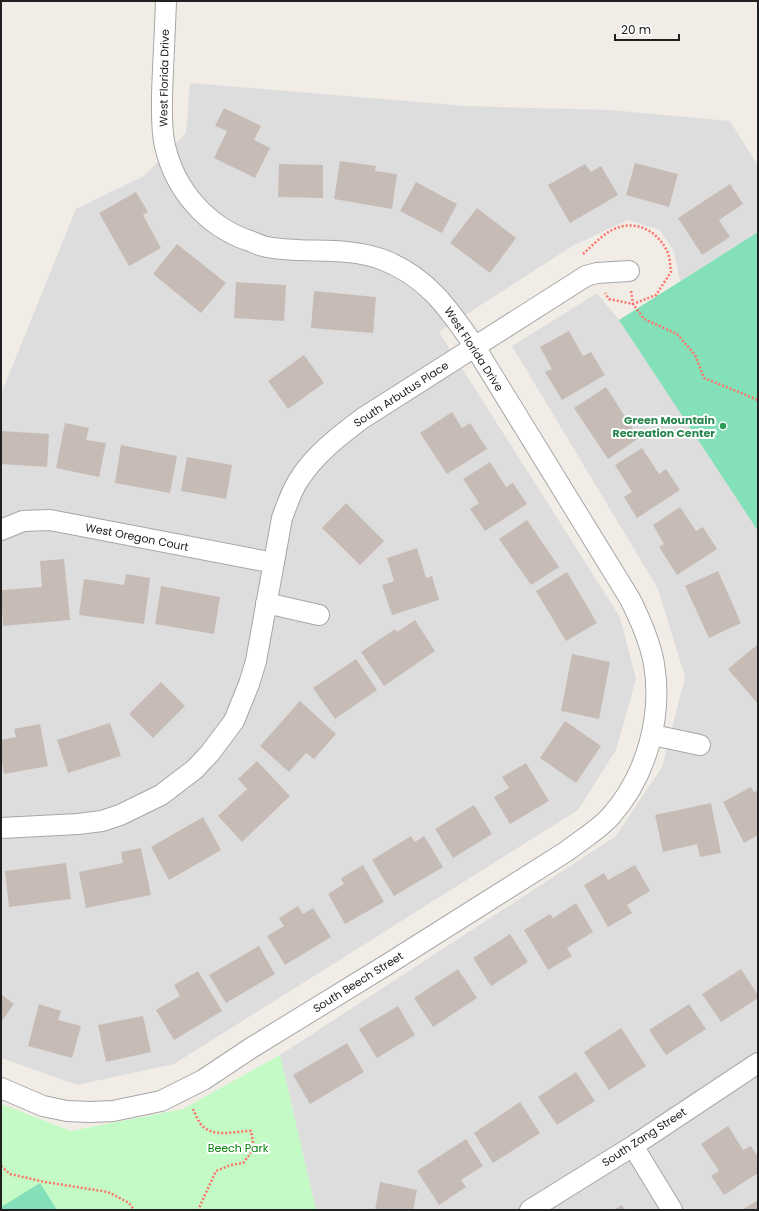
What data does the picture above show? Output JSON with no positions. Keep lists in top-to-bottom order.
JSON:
{
  "streets": {
    "street": [
      "West Florida Drive",
      "South Arbutus Place",
      "West Oregon Court",
      "South Beech Street",
      "South Zang Street"
    ]
  },
  "crossings": [
    ["West Florida Drive", "South Arbutus Place"],
    ["West Florida Drive", "South Beech Street"],
    ["South Arbutus Place", "West Oregon Court"]
  ],
  "parks": ["Beech Park"],
  "places": ["Green Mountain Recreation Center"],
  "scale_bar": "20 m"
}
